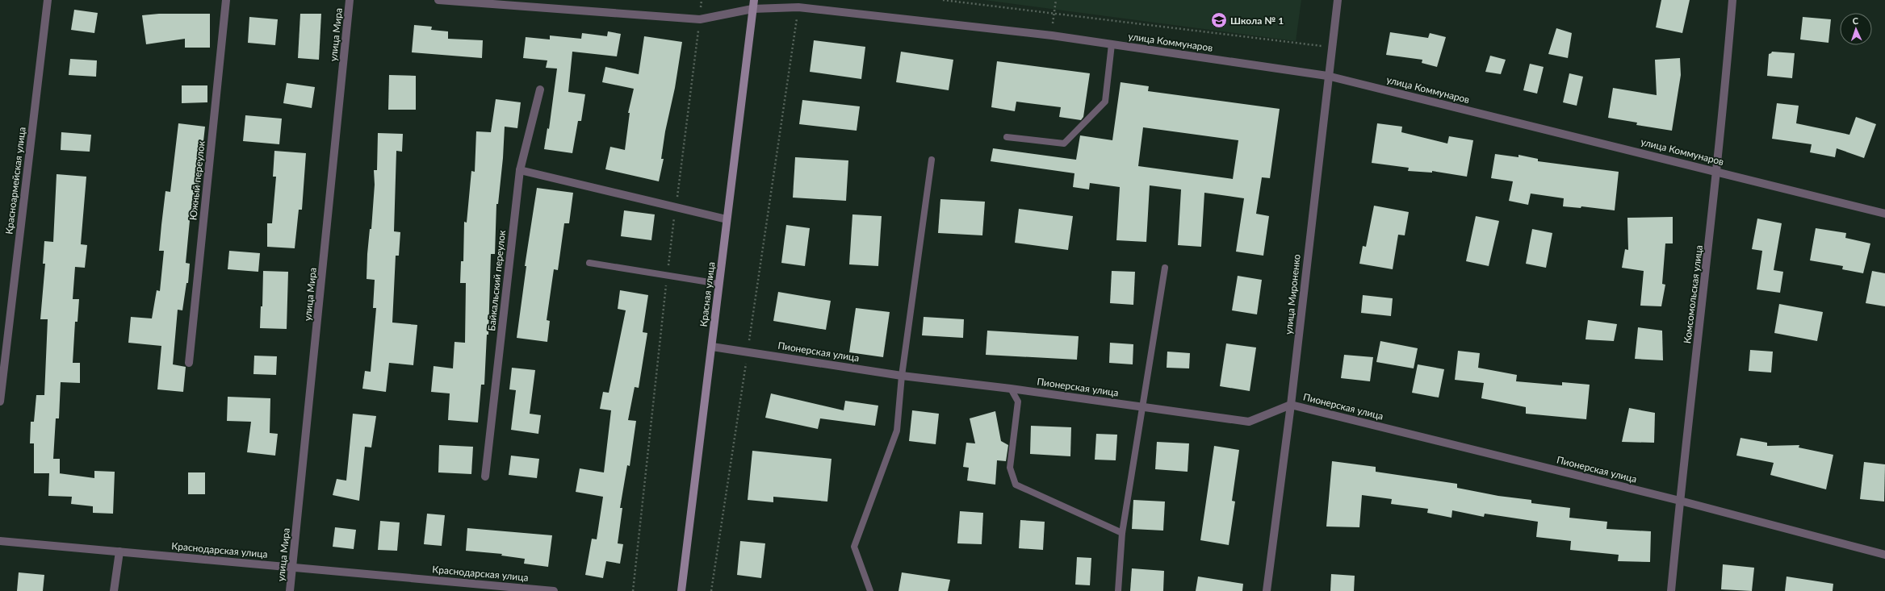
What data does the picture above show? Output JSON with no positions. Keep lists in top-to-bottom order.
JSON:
{
  "streets": {
    "main road": ["Красная улица"],
    "street": [
      "улица Мира",
      "улица Коммунаров",
      "Красноармейская улица",
      "Южный переулок",
      "Байкальский переулок",
      "улица Мироненко",
      "Комсомольская улица",
      "Пионерская улица",
      "Краснодарская улица"
    ]
  },
  "crossings": [
    ["улица Мира", "Краснодарская улица"],
    ["улица Коммунаров", "Красная улица"],
    ["улица Коммунаров", "улица Мироненко"],
    ["улица Коммунаров", "Комсомольская улица"],
    ["Красная улица", "Пионерская улица"],
    ["улица Мироненко", "Пионерская улица"],
    ["Комсомольская улица", "Пионерская улица"]
  ],
  "places": {
    "school or university": ["Школа № 1"]
  },
  "north": "top"
}
